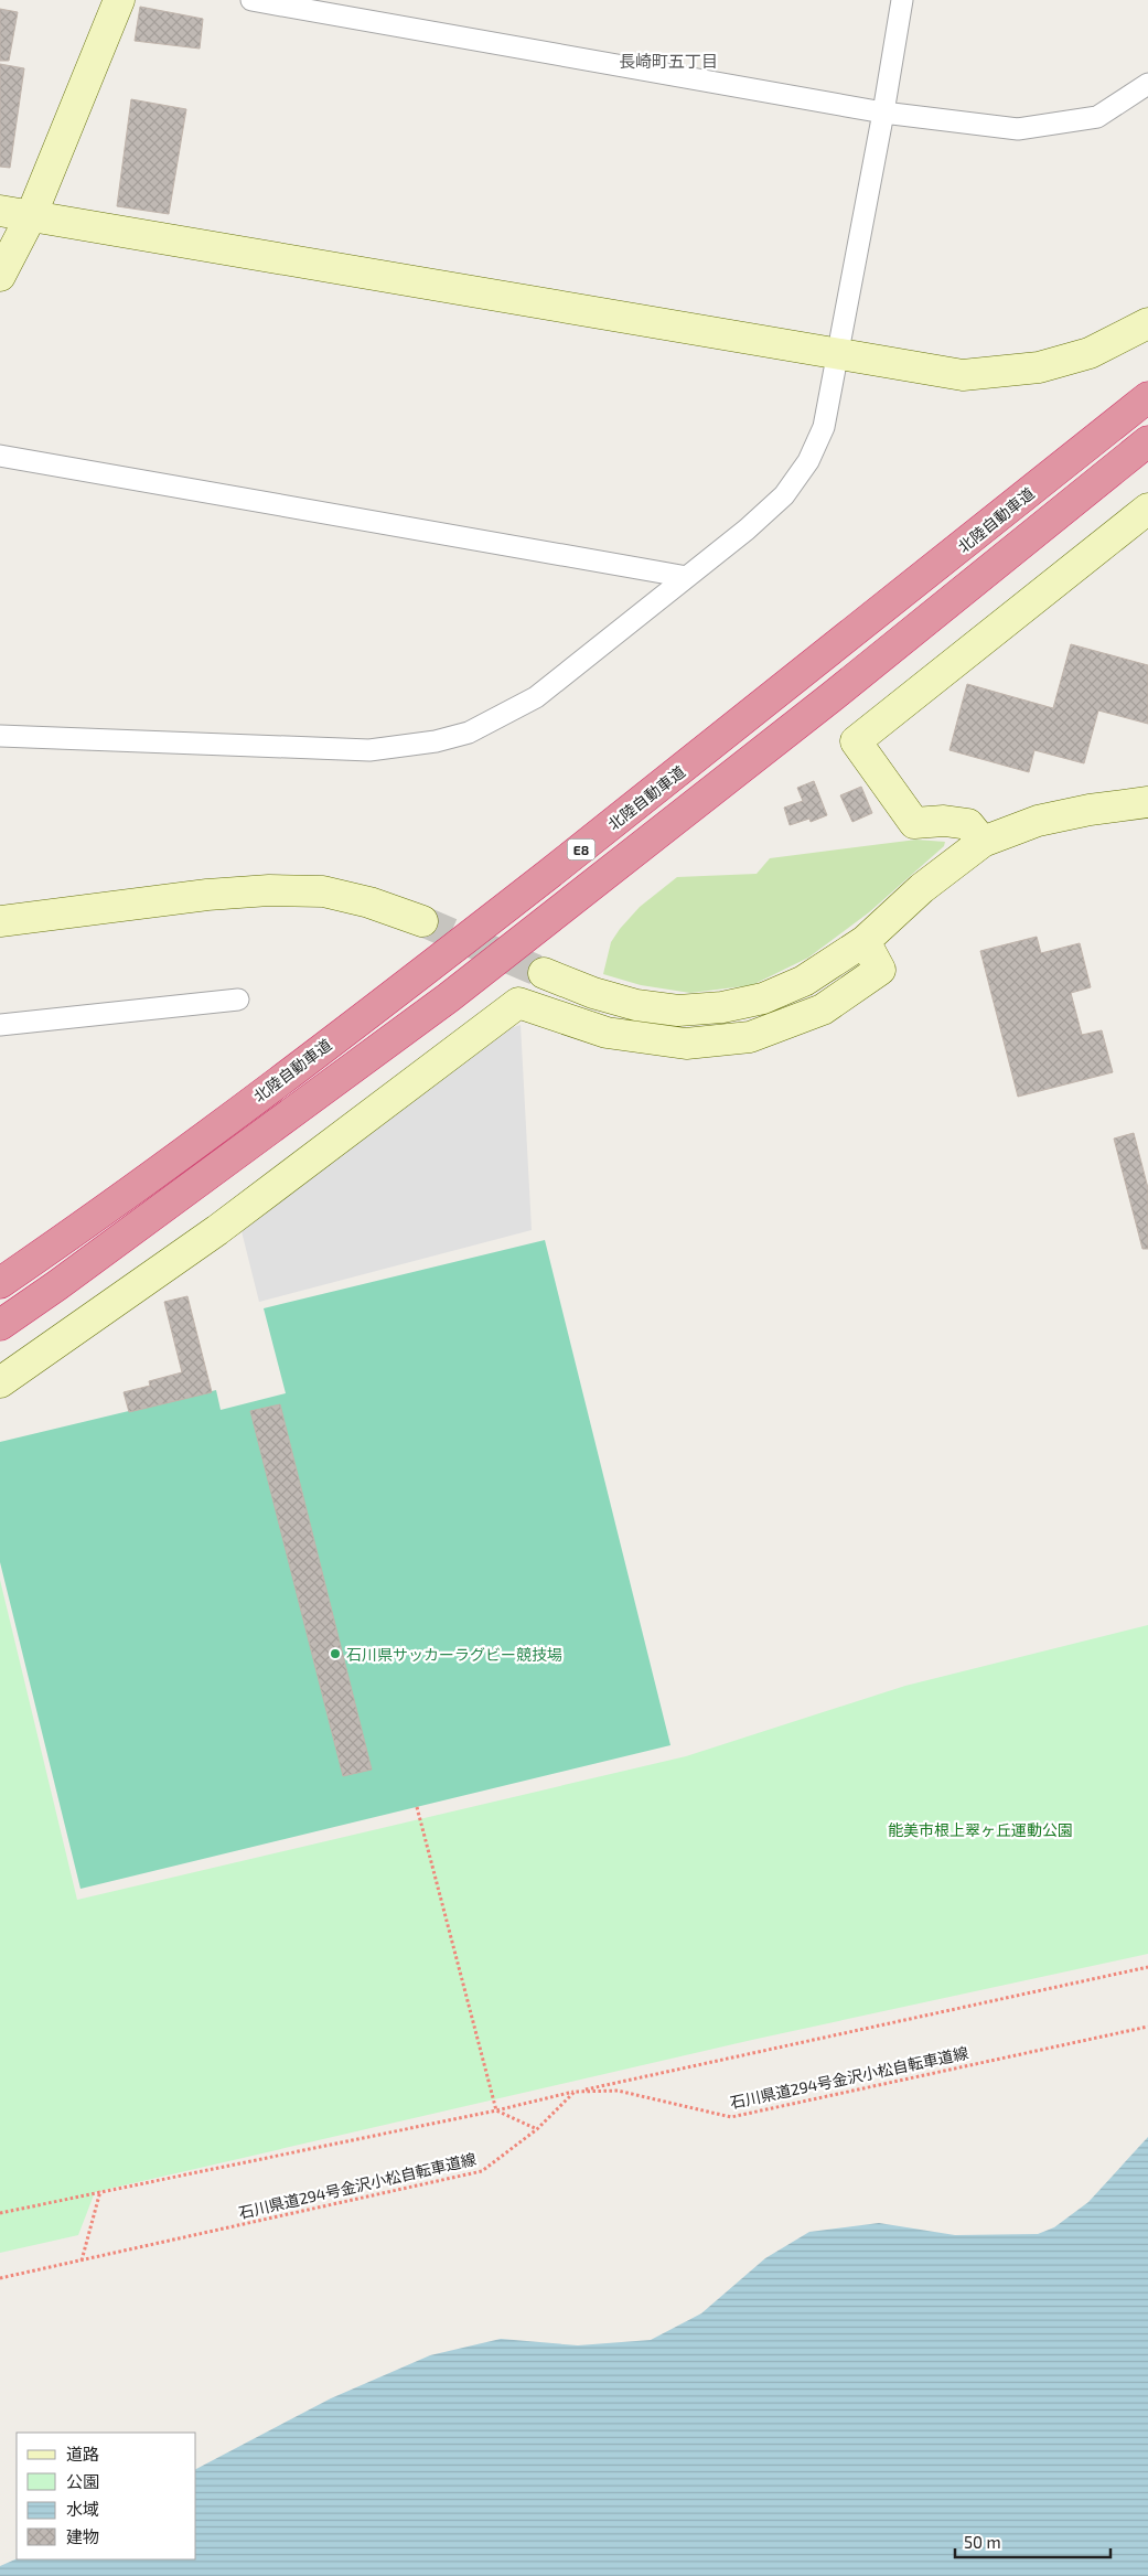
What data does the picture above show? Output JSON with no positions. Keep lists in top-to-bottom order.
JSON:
{
  "streets": {
    "highway": ["北陸自動車道", "E8"],
    "path": ["石川県道294号金沢小松自転車道線"]
  },
  "districts": ["長崎町五丁目"],
  "parks": ["能美市根上翠ヶ丘運動公園"],
  "places": ["石川県サッカーラグビー競技場"],
  "legend": [
    "道路",
    "公園",
    "水域",
    "建物"
  ],
  "scale_bar": "50 m"
}
